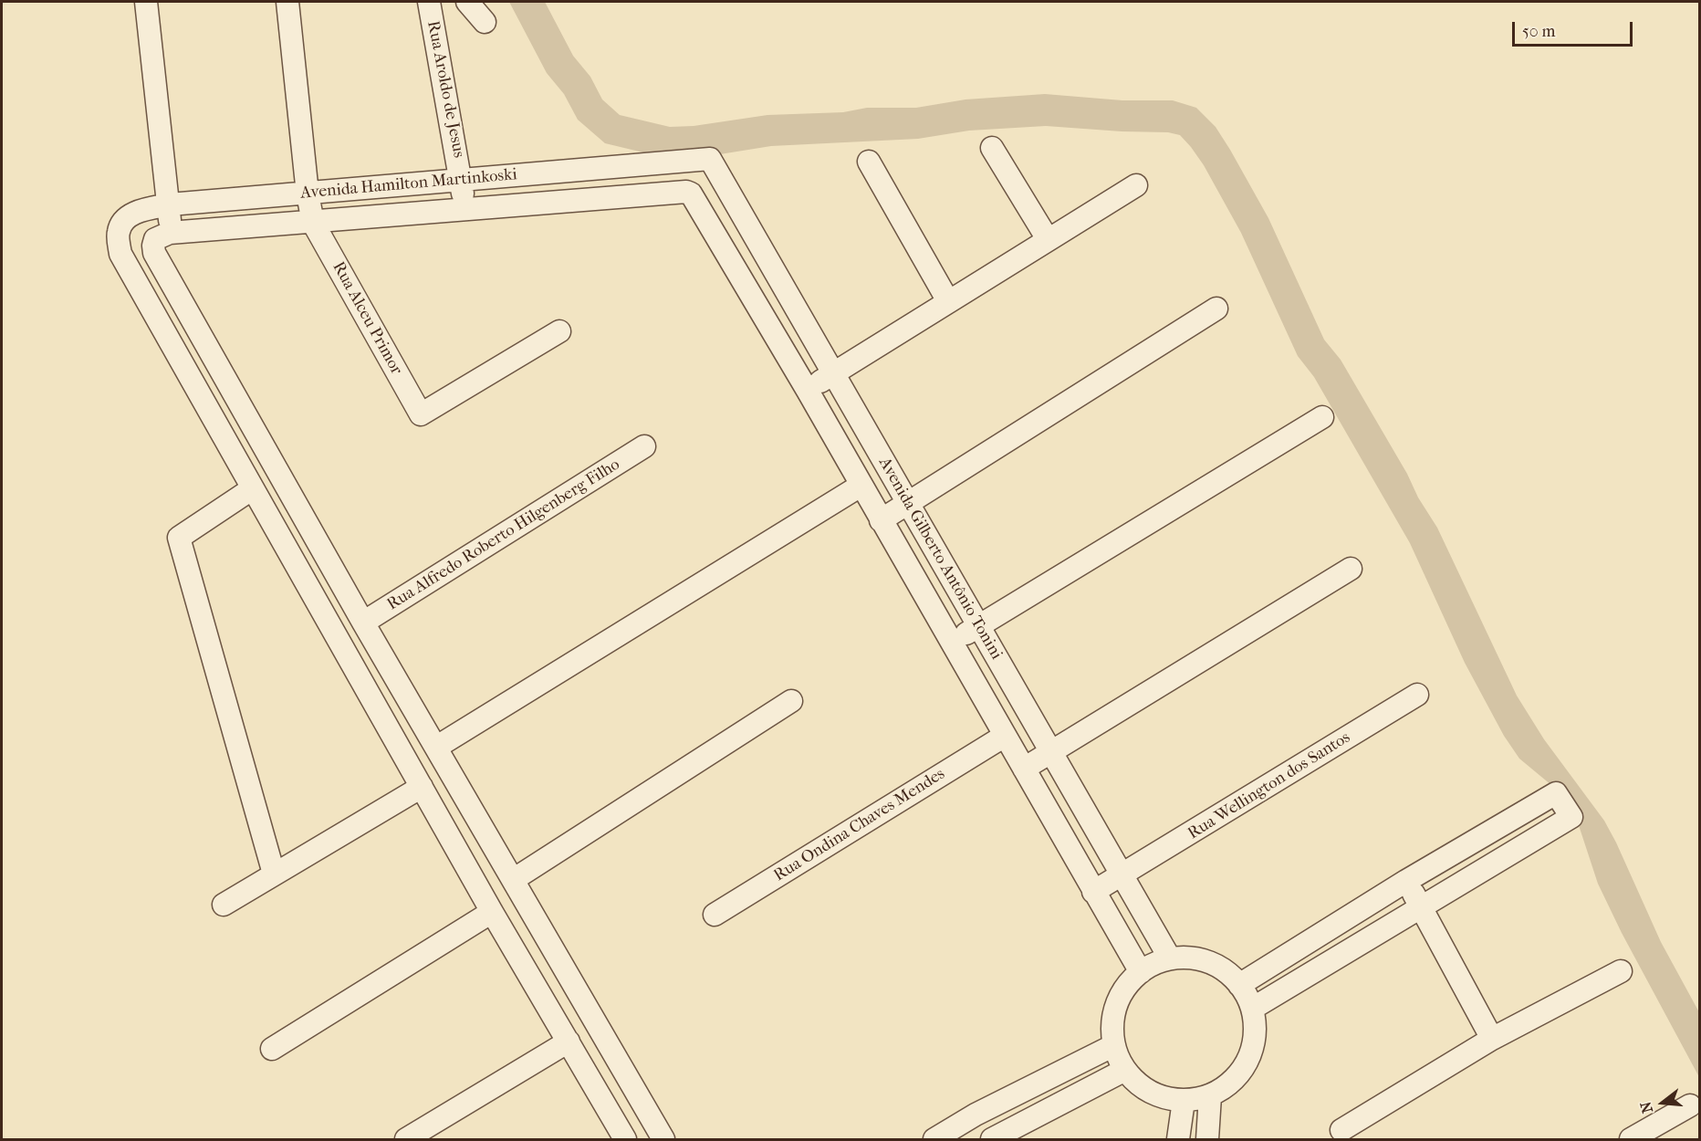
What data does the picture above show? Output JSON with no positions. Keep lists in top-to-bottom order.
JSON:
{
  "streets": {
    "street": [
      "Rua Aroldo de Jesus",
      "Avenida Hamilton Martinkoski",
      "Rua Alceu Primor",
      "Rua Alfredo Roberto Hilgenberg Filho",
      "Avenida Gilberto Antônio Tonini",
      "Rua Wellington dos Santos",
      "Rua Ondina Chaves Mendes"
    ]
  },
  "crossings": [
    ["Rua Aroldo de Jesus", "Avenida Hamilton Martinkoski"],
    ["Avenida Hamilton Martinkoski", "Rua Alceu Primor"],
    ["Avenida Hamilton Martinkoski", "Avenida Gilberto Antônio Tonini"],
    ["Avenida Gilberto Antônio Tonini", "Rua Wellington dos Santos"],
    ["Avenida Gilberto Antônio Tonini", "Rua Ondina Chaves Mendes"]
  ],
  "scale_bar": "50 m",
  "north": "left"
}
